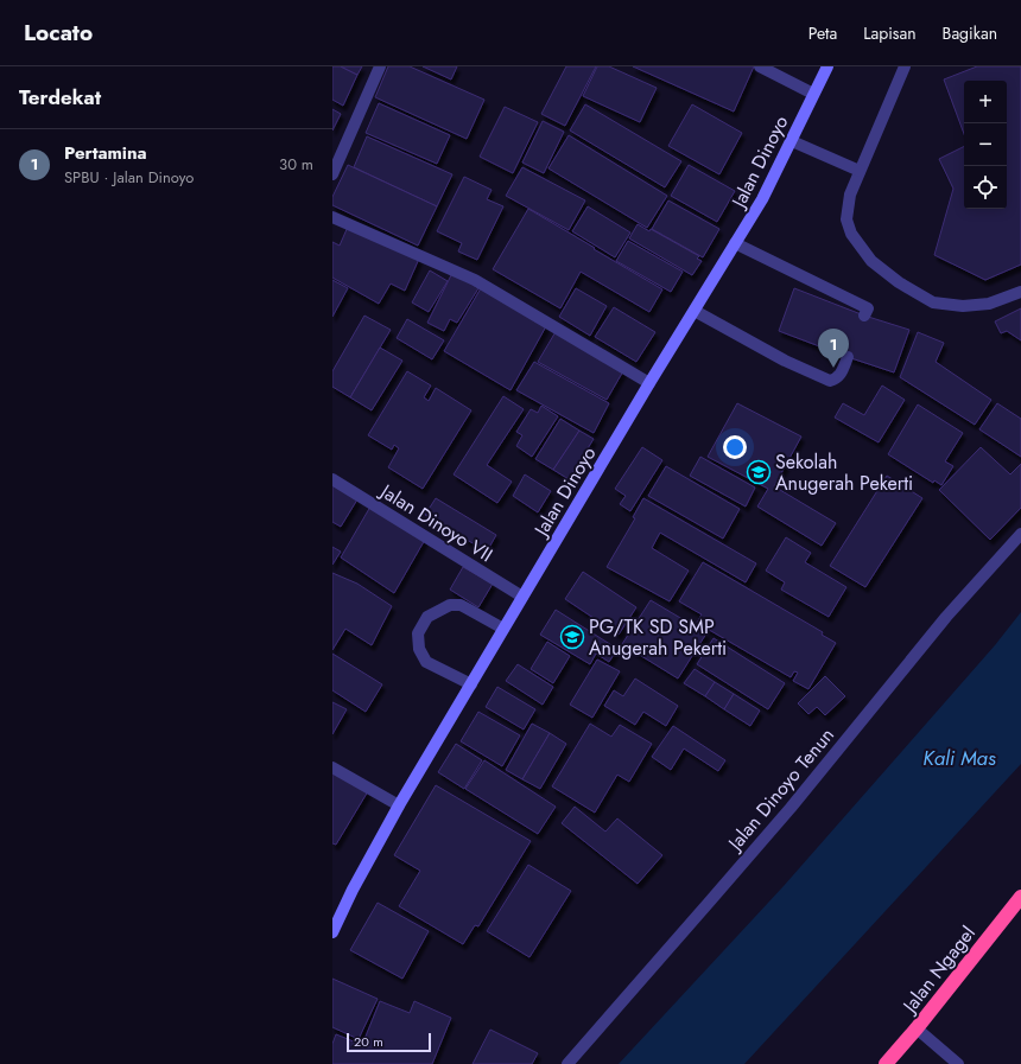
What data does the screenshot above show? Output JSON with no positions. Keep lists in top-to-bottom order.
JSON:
{
  "streets": {
    "highway": ["Jalan Ngagel"],
    "main road": ["Jalan Dinoyo"],
    "street": ["Jalan Dinoyo VII", "Jalan Dinoyo Tenun"]
  },
  "crossings": [
    ["Jalan Dinoyo", "Jalan Dinoyo VII"]
  ],
  "water": ["Kali Mas"],
  "places": {
    "school or university": ["Sekolah Anugerah Pekerti", "PG/TK SD SMP Anugerah Pekerti"]
  },
  "scale_bar": "20 m",
  "page": {
    "header": "Locato",
    "nav": ["Peta", "Lapisan", "Bagikan"],
    "heading": "Terdekat",
    "map_buttons": ["+", "−"],
    "list": [
      {
        "mark": "1",
        "name": "Pertamina",
        "note": "SPBU · Jalan Dinoyo",
        "value": "30 m"
      }
    ],
    "pins": "1",
    "scale": "20 m"
  }
}
